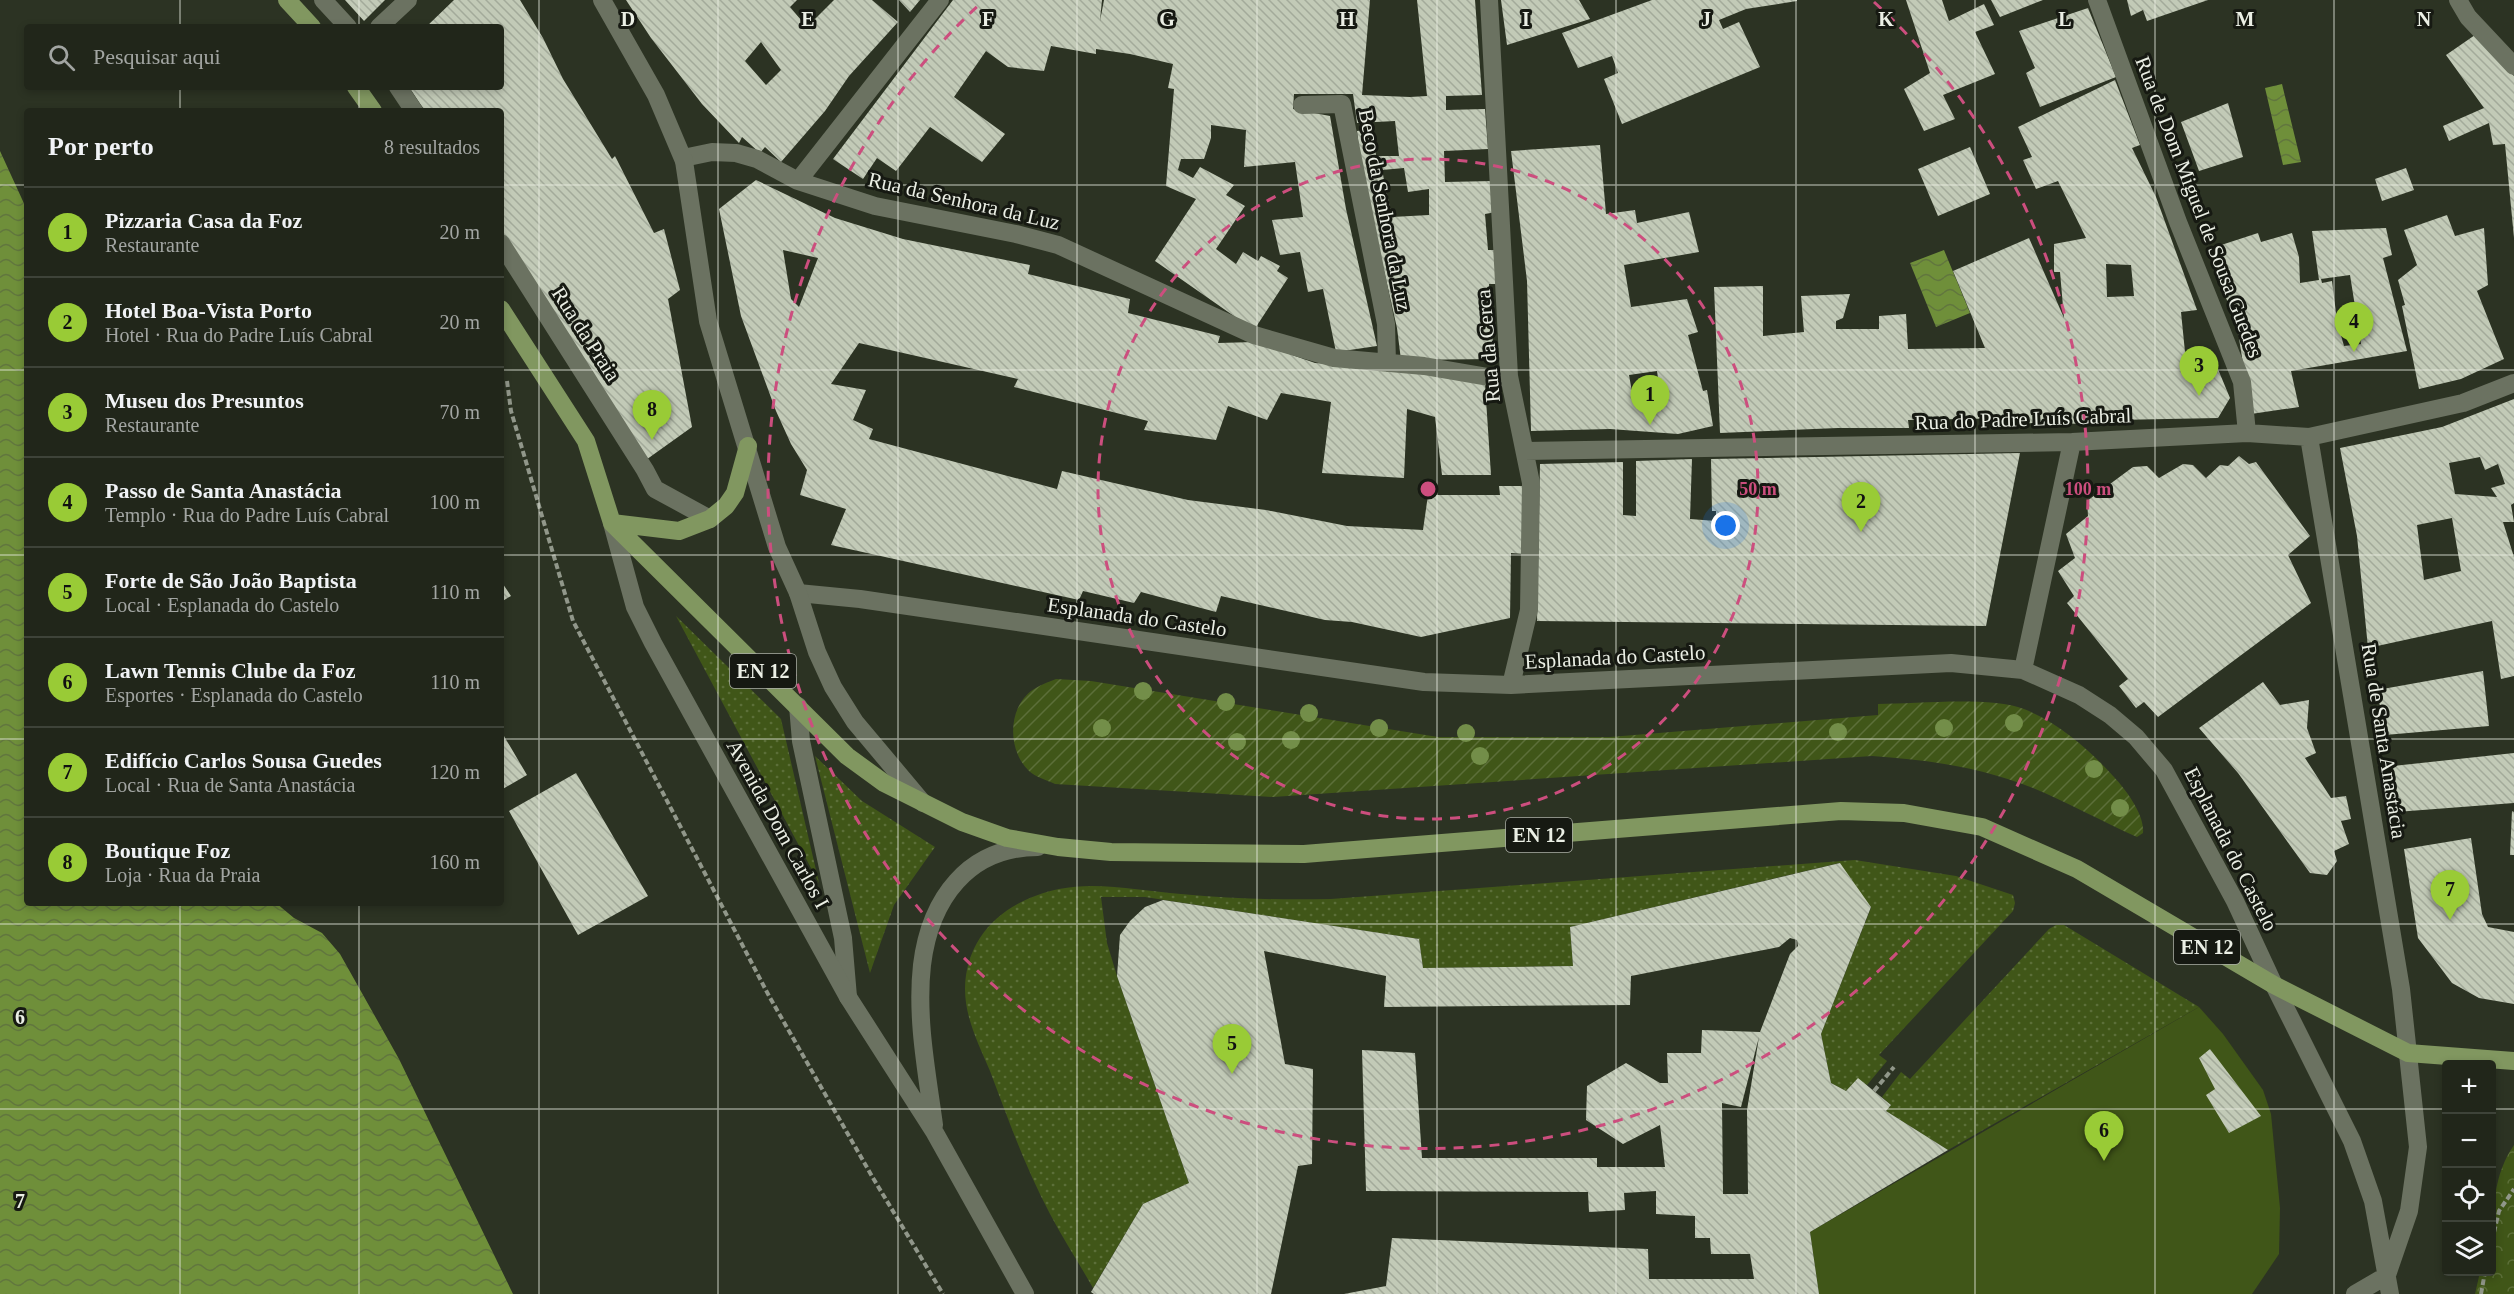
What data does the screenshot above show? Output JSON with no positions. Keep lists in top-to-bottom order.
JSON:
{
  "streets": {
    "main road": ["EN 12"],
    "street": [
      "Rua da Senhora da Luz",
      "Rua de Dom Miguel de Sousa Guedes",
      "Beco da Senhora da Luz",
      "Rua da Praia",
      "Rua da Cerca",
      "Rua do Padre Luís Cabral",
      "Esplanada do Castelo",
      "Rua de Santa Anastácia",
      "Avenida Dom Carlos I"
    ]
  },
  "crossings": [
    ["Rua da Senhora da Luz", "Beco da Senhora da Luz"],
    ["Rua da Senhora da Luz", "Rua da Cerca"],
    ["Rua de Dom Miguel de Sousa Guedes", "Rua do Padre Luís Cabral"],
    ["Rua da Cerca", "Rua do Padre Luís Cabral"],
    ["Rua da Cerca", "Esplanada do Castelo"],
    ["Rua do Padre Luís Cabral", "Rua de Santa Anastácia"],
    ["Esplanada do Castelo", "EN 12"],
    ["Esplanada do Castelo", "Rua de Santa Anastácia"],
    ["EN 12", "Rua de Santa Anastácia"],
    ["EN 12", "Avenida Dom Carlos I"]
  ],
  "page": {
    "search": "Pesquisar aqui",
    "heading": ["Por perto", "8 resultados"],
    "list": [
      {
        "mark": "1",
        "name": "Pizzaria Casa da Foz",
        "note": "Restaurante",
        "value": "20 m"
      },
      {
        "mark": "2",
        "name": "Hotel Boa-Vista Porto",
        "note": "Hotel · Rua do Padre Luís Cabral",
        "value": "20 m"
      },
      {
        "mark": "3",
        "name": "Museu dos Presuntos",
        "note": "Restaurante",
        "value": "70 m"
      },
      {
        "mark": "4",
        "name": "Passo de Santa Anastácia",
        "note": "Templo · Rua do Padre Luís Cabral",
        "value": "100 m"
      },
      {
        "mark": "5",
        "name": "Forte de São João Baptista",
        "note": "Local · Esplanada do Castelo",
        "value": "110 m"
      },
      {
        "mark": "6",
        "name": "Lawn Tennis Clube da Foz",
        "note": "Esportes · Esplanada do Castelo",
        "value": "110 m"
      },
      {
        "mark": "7",
        "name": "Edifício Carlos Sousa Guedes",
        "note": "Local · Rua de Santa Anastácia",
        "value": "120 m"
      },
      {
        "mark": "8",
        "name": "Boutique Foz",
        "note": "Loja · Rua da Praia",
        "value": "160 m"
      }
    ],
    "pins": [
      "4",
      "3",
      "1",
      "8",
      "2",
      "7",
      "5",
      "6"
    ],
    "map_buttons": ["+", "−"]
  },
  "grid": {
    "columns": [
      "D",
      "E",
      "F",
      "G",
      "H",
      "I",
      "J",
      "K",
      "L",
      "M",
      "N"
    ],
    "rows": ["6", "7"]
  },
  "rings": ["50 m", "100 m"]
}
